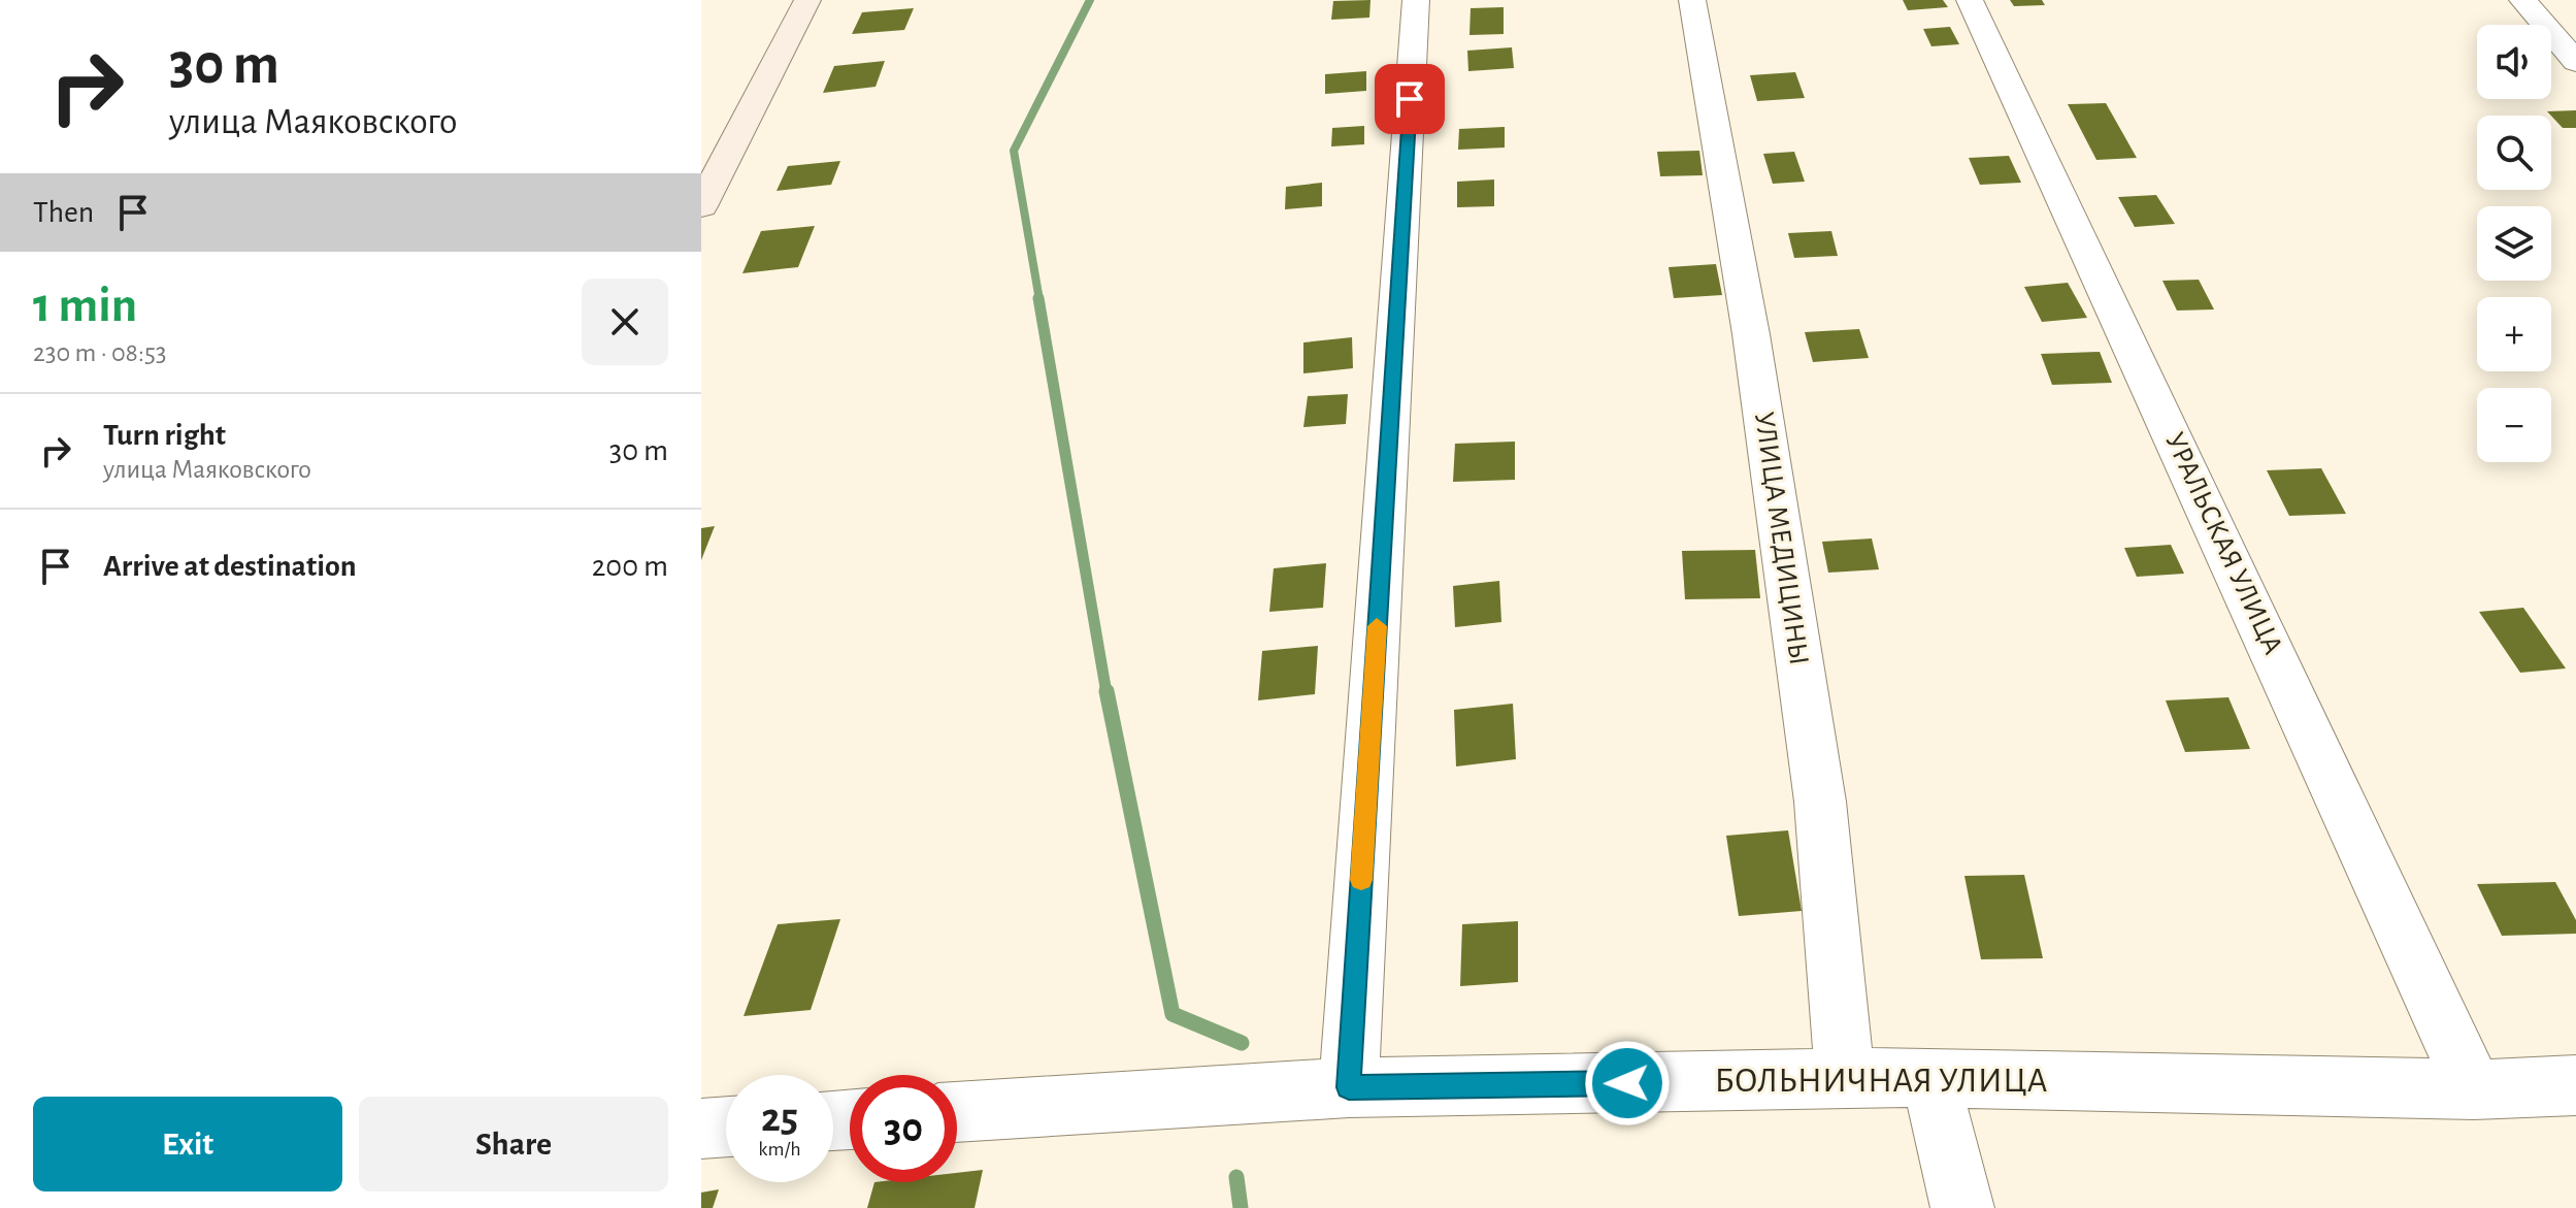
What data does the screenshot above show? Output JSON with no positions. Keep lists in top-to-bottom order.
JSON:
{
  "streets": {
    "street": ["УЛИЦА МЕДИЦИНЫ", "УРАЛЬСКАЯ УЛИЦА", "БОЛЬНИЧНАЯ УЛИЦА"]
  },
  "crossings": [
    ["УЛИЦА МЕДИЦИНЫ", "БОЛЬНИЧНАЯ УЛИЦА"],
    ["УРАЛЬСКАЯ УЛИЦА", "БОЛЬНИЧНАЯ УЛИЦА"]
  ],
  "page": {
    "turn": ["30 m", "улица Маяковского"],
    "map_buttons": ["+", "−"],
    "then": "Then",
    "heading": ["1 min", "230 m · 08:53"],
    "list": [
      {
        "name": "Turn right",
        "note": "улица Маяковского",
        "value": "30 m"
      },
      {
        "name": "Arrive at destination",
        "value": "200 m"
      }
    ],
    "speed": "25 km/h",
    "limit": "30",
    "buttons": ["Exit", "Share"]
  }
}
